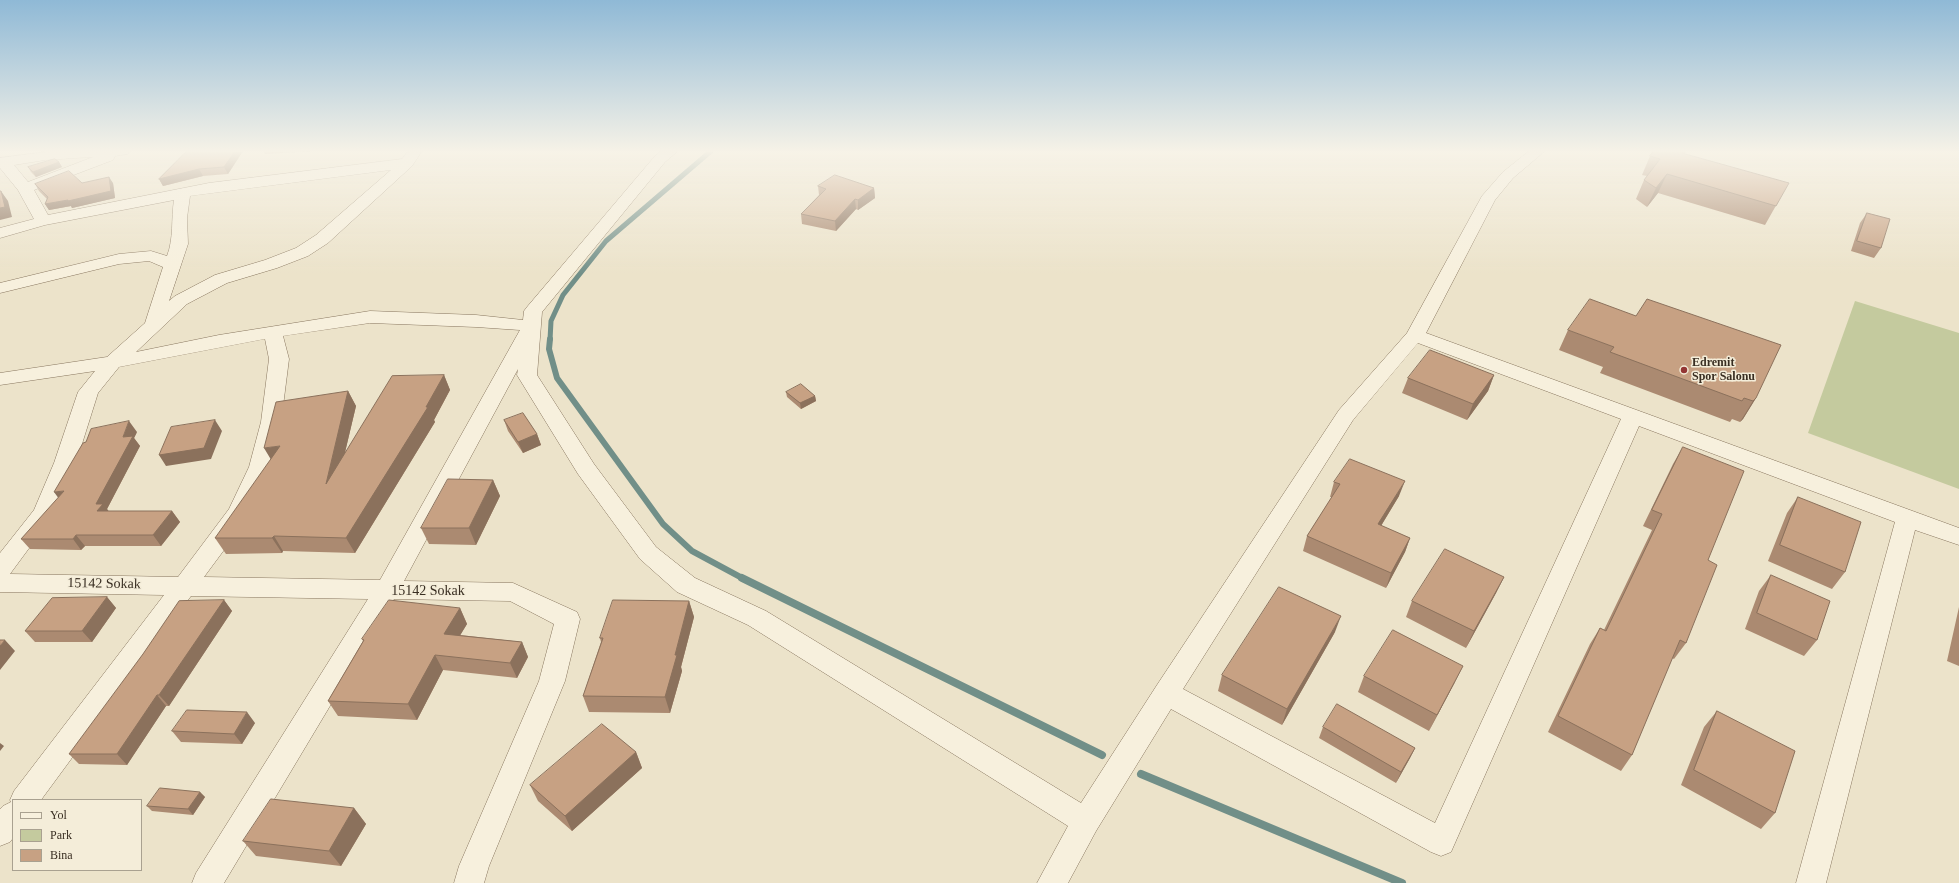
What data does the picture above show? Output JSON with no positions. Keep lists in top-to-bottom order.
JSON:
{
  "streets": {
    "street": ["15142 Sokak"]
  },
  "places": ["Edremit Spor Salonu"],
  "legend": ["Yol", "Park", "Bina"]
}
